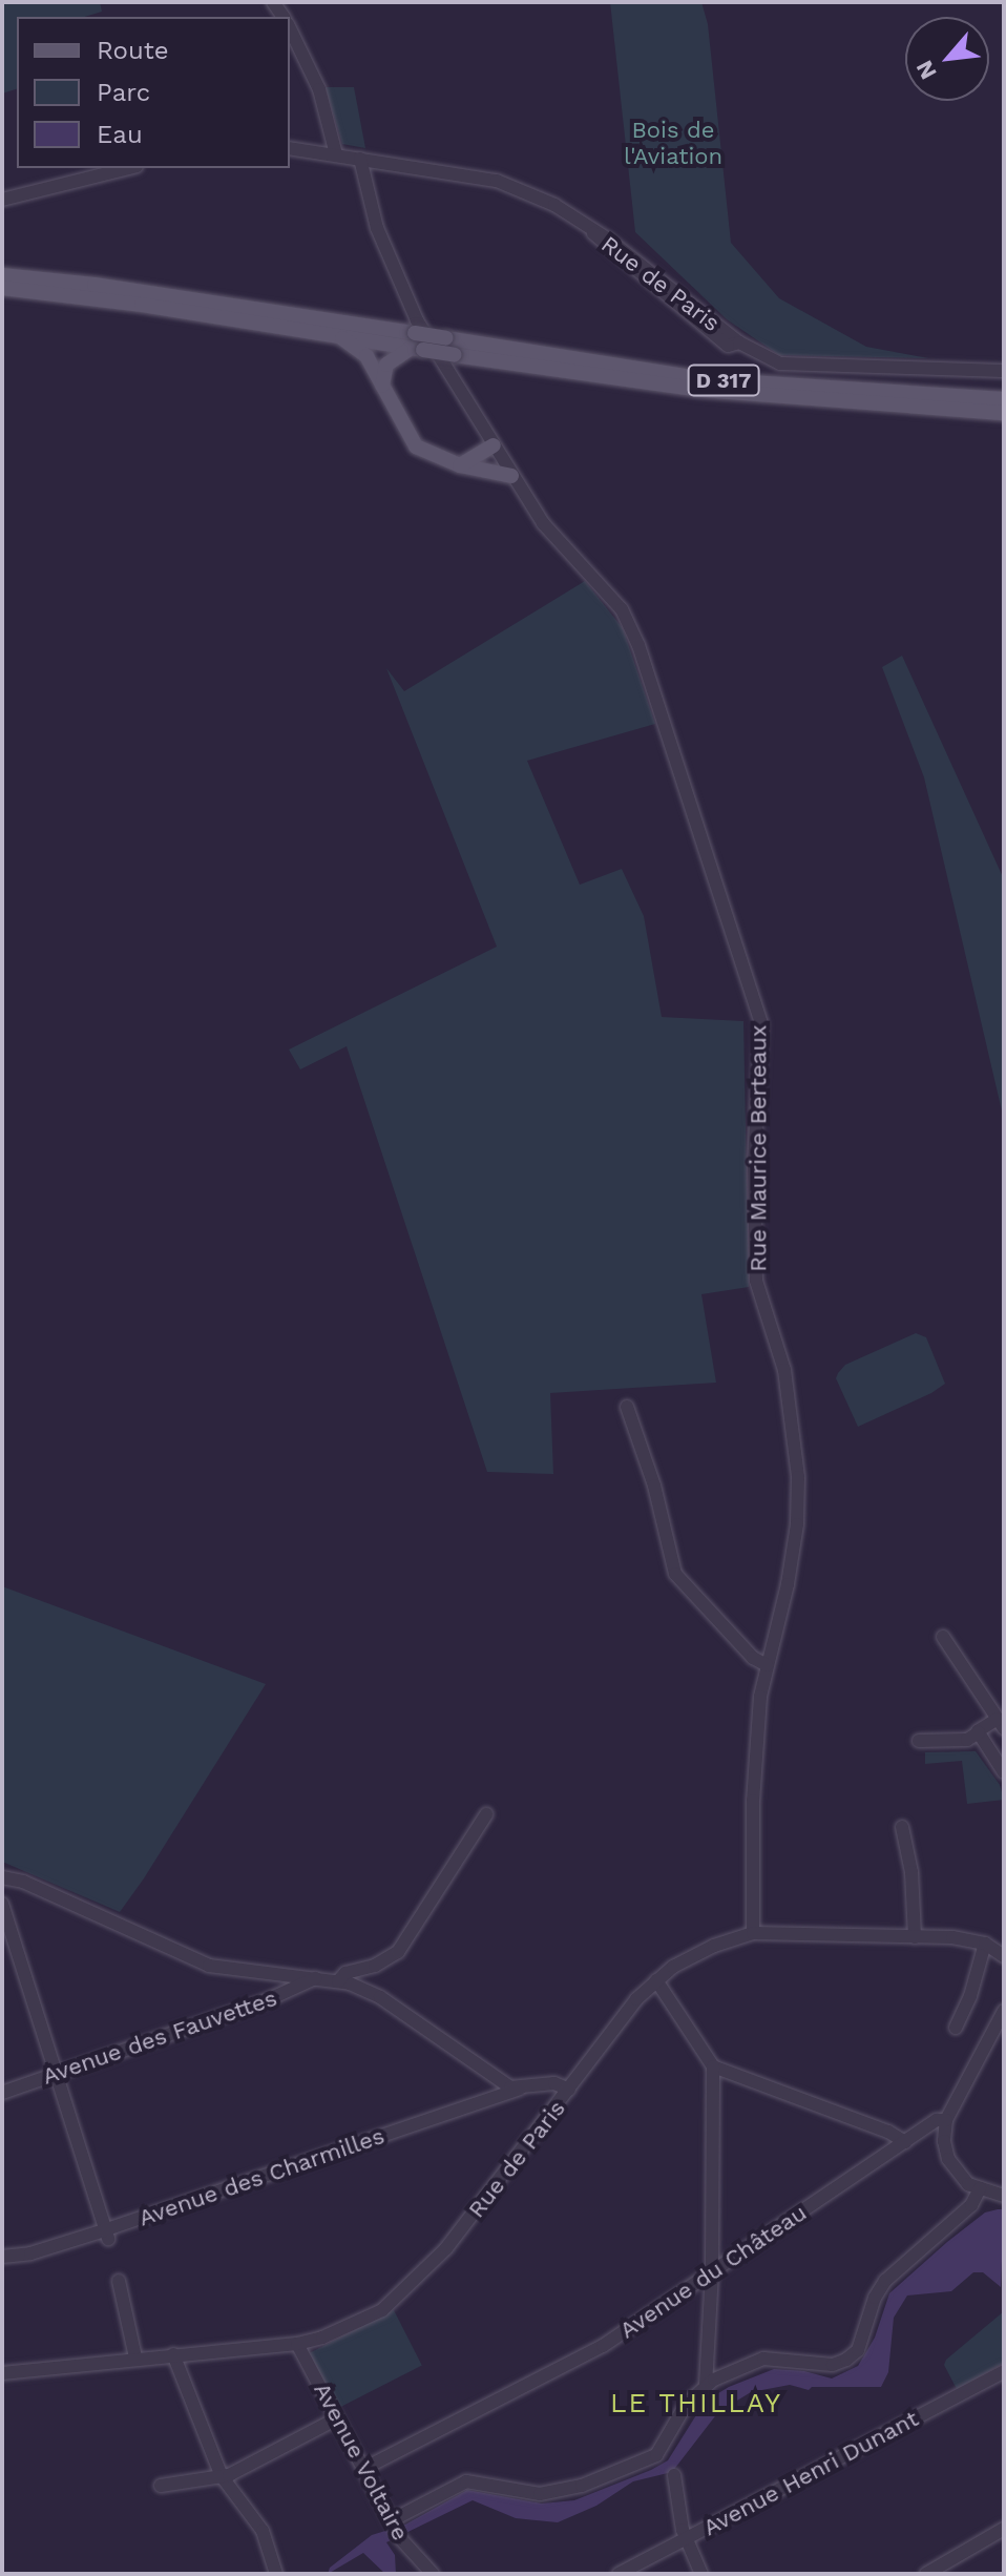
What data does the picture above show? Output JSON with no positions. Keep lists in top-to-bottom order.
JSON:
{
  "streets": {
    "main road": ["D 317"],
    "street": [
      "Rue de Paris",
      "Rue Maurice Berteaux",
      "Avenue des Fauvettes",
      "Avenue des Charmilles",
      "Avenue du Château",
      "Avenue Voltaire",
      "Avenue Henri Dunant"
    ]
  },
  "crossings": [
    ["Rue de Paris", "Rue Maurice Berteaux"],
    ["Rue de Paris", "Avenue des Charmilles"],
    ["Rue de Paris", "Avenue Voltaire"],
    ["D 317", "Rue Maurice Berteaux"],
    ["Avenue du Château", "Avenue Voltaire"]
  ],
  "districts": ["LE THILLAY"],
  "parks": ["Bois de l'Aviation"],
  "legend": ["Route", "Parc", "Eau"],
  "north": "bottom left"
}
